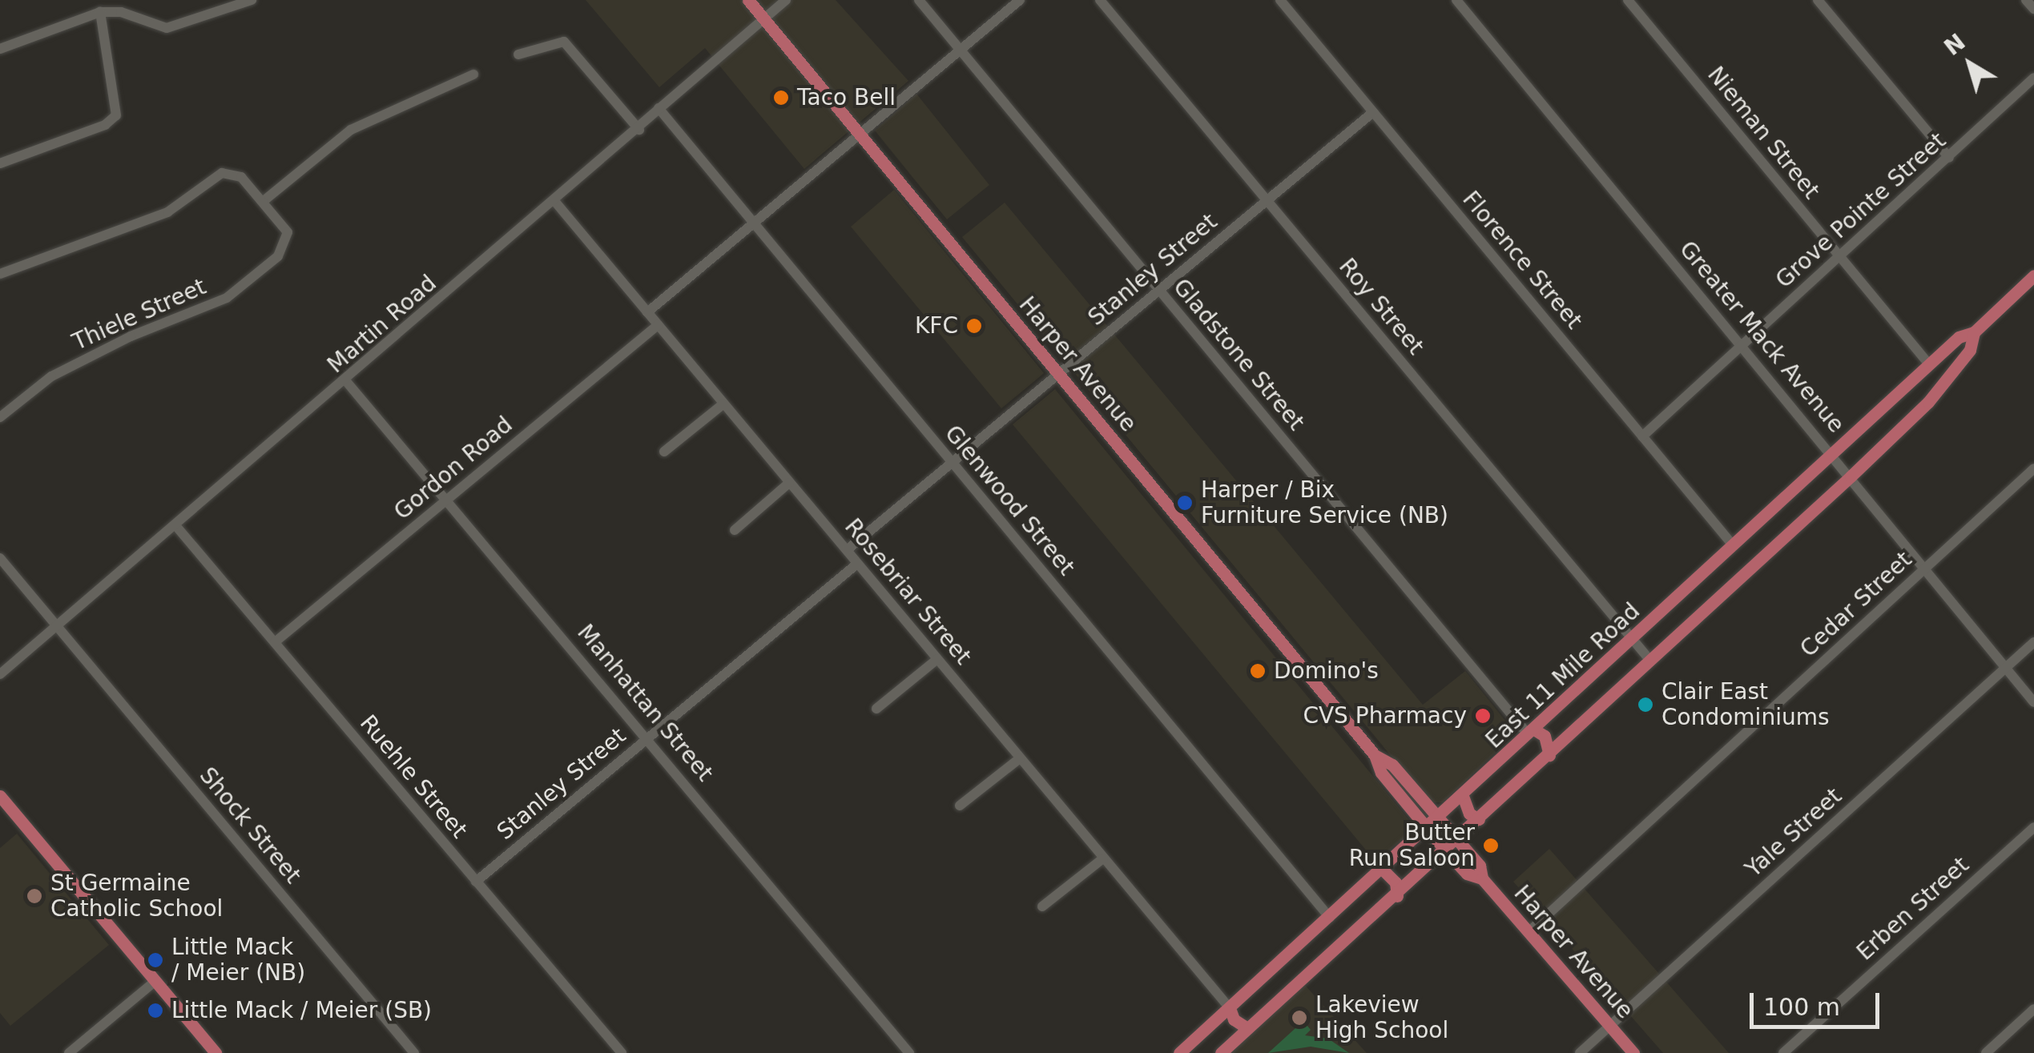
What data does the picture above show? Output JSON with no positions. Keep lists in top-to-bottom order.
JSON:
{
  "streets": {
    "main road": ["Harper Avenue", "East 11 Mile Road"],
    "street": [
      "Nieman Street",
      "Grove Pointe Street",
      "Florence Street",
      "Stanley Street",
      "Roy Street",
      "Thiele Street",
      "Martin Road",
      "Greater Mack Avenue",
      "Gladstone Street",
      "Gordon Road",
      "Glenwood Street",
      "Rosebriar Street",
      "Cedar Street",
      "Manhattan Street",
      "Ruehle Street",
      "Shock Street",
      "Yale Street",
      "Erben Street"
    ]
  },
  "crossings": [
    ["Nieman Street", "Grove Pointe Street"],
    ["Nieman Street", "East 11 Mile Road"],
    ["Grove Pointe Street", "Florence Street"],
    ["Grove Pointe Street", "Greater Mack Avenue"],
    ["Florence Street", "Stanley Street"],
    ["Florence Street", "East 11 Mile Road"],
    ["Stanley Street", "Roy Street"],
    ["Stanley Street", "Gladstone Street"],
    ["Stanley Street", "Harper Avenue"],
    ["Stanley Street", "Glenwood Street"],
    ["Stanley Street", "Rosebriar Street"],
    ["Stanley Street", "Manhattan Street"],
    ["Stanley Street", "Ruehle Street"],
    ["Roy Street", "East 11 Mile Road"],
    ["Martin Road", "Harper Avenue"],
    ["Martin Road", "Glenwood Street"],
    ["Martin Road", "Rosebriar Street"],
    ["Martin Road", "Manhattan Street"],
    ["Martin Road", "Ruehle Street"],
    ["Martin Road", "Shock Street"],
    ["Greater Mack Avenue", "Cedar Street"],
    ["Greater Mack Avenue", "East 11 Mile Road"],
    ["Greater Mack Avenue", "Yale Street"],
    ["Gladstone Street", "East 11 Mile Road"],
    ["Harper Avenue", "Cedar Street"],
    ["Harper Avenue", "East 11 Mile Road"],
    ["Harper Avenue", "Yale Street"],
    ["Gordon Road", "Rosebriar Street"],
    ["Gordon Road", "Manhattan Street"],
    ["Gordon Road", "Ruehle Street"],
    ["Glenwood Street", "East 11 Mile Road"],
    ["Rosebriar Street", "East 11 Mile Road"]
  ],
  "places": [
    "Taco Bell",
    "KFC",
    "Harper / Bix Furniture Service (NB)",
    "Domino's",
    "Clair East Condominiums",
    "CVS Pharmacy",
    "Butter Run Saloon",
    "St Germaine Catholic School",
    "Little Mack / Meier (NB)",
    "Little Mack / Meier (SB)",
    "Lakeview High School"
  ],
  "scale_bar": "100 m",
  "north": "top left"
}
